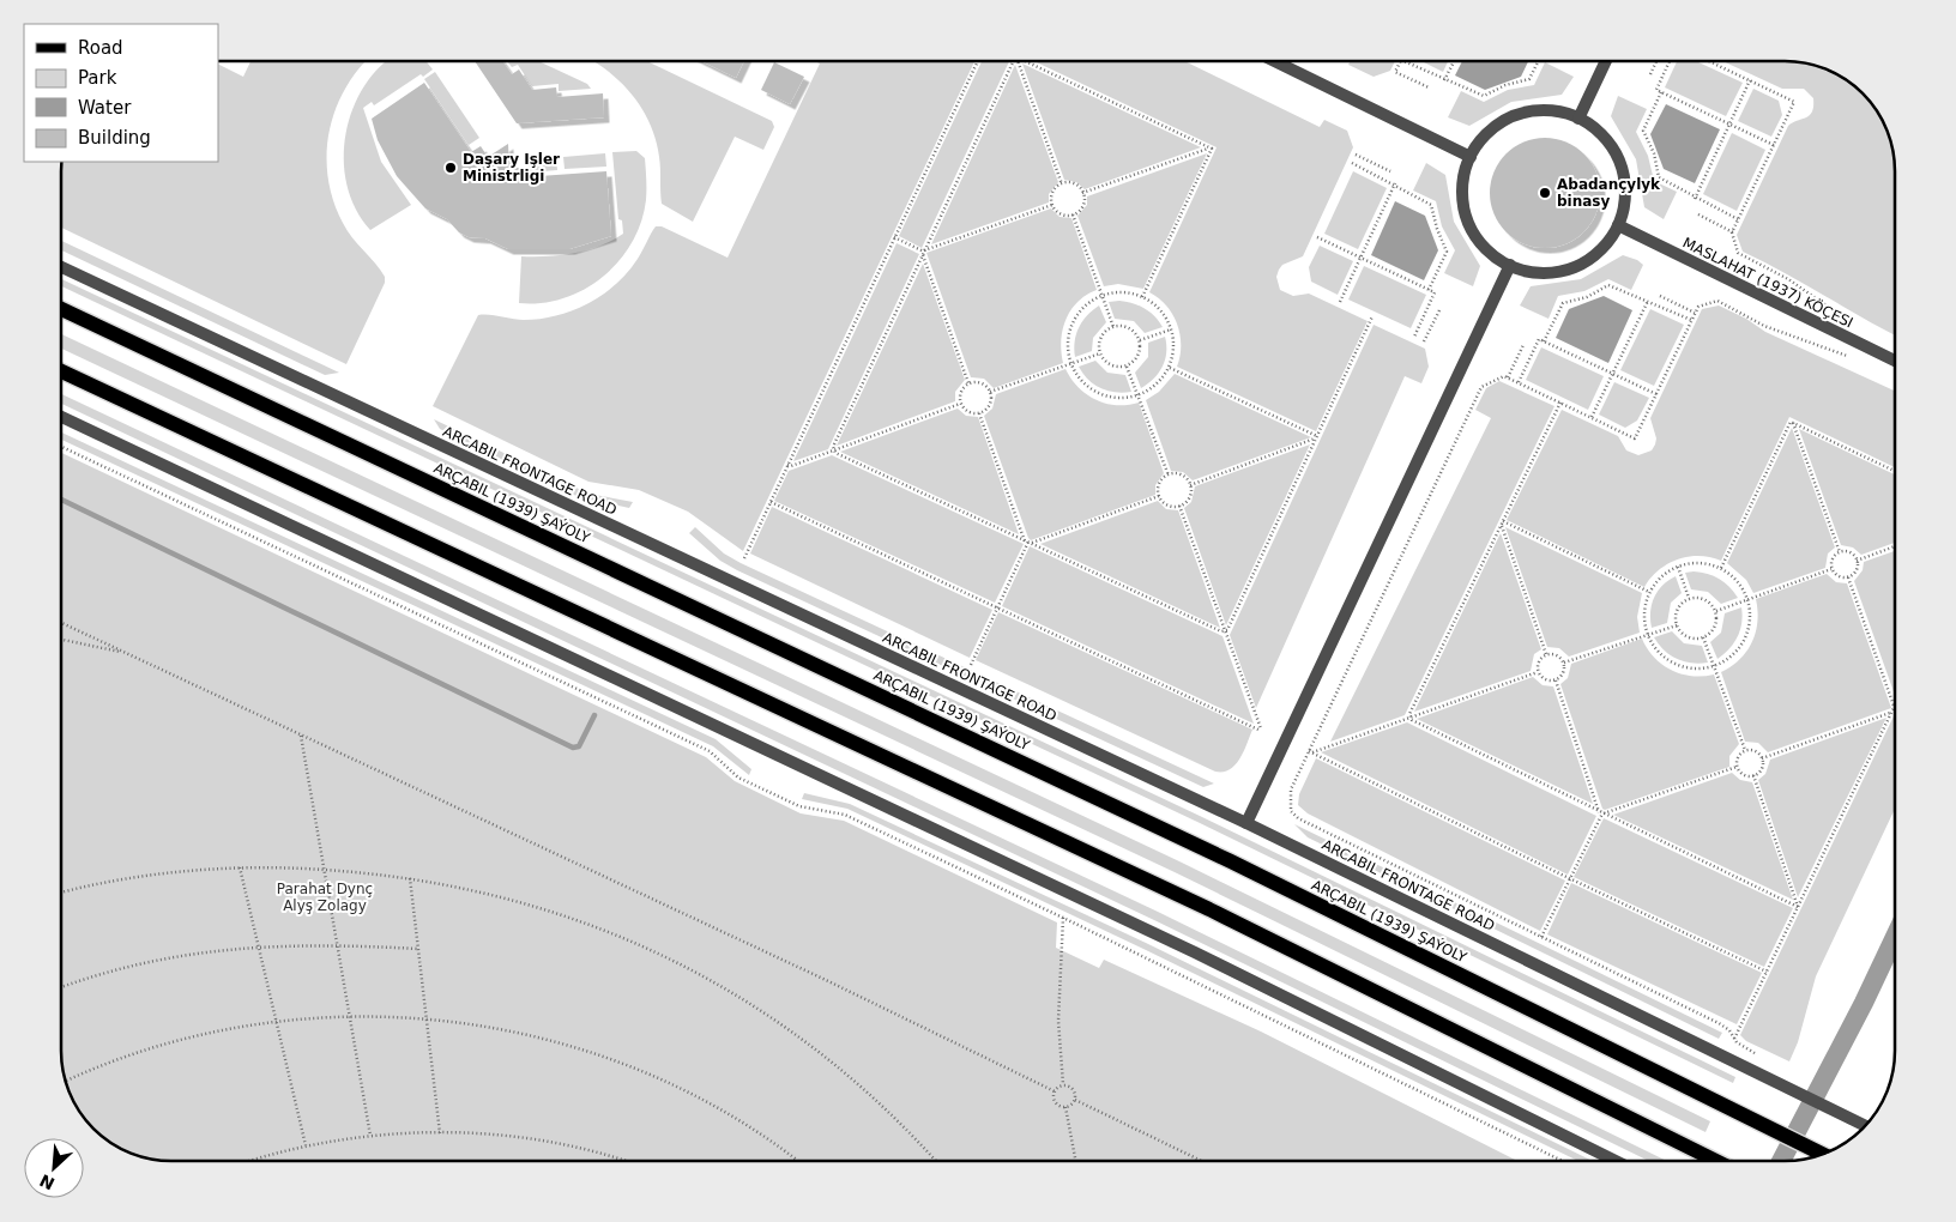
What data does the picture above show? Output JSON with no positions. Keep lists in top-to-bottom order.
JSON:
{
  "streets": {
    "main road": ["ARÇABIL (1939) ŞAÝOLY"],
    "street": ["MASLAHAT (1937) KÖÇESI", "ARCABIL FRONTAGE ROAD"]
  },
  "parks": ["Parahat Dynç Alyş Zolagy"],
  "places": ["Daşary Işler Ministrligi", "Abadançylyk binasy"],
  "legend": [
    "Road",
    "Park",
    "Water",
    "Building"
  ],
  "north": "bottom left"
}
